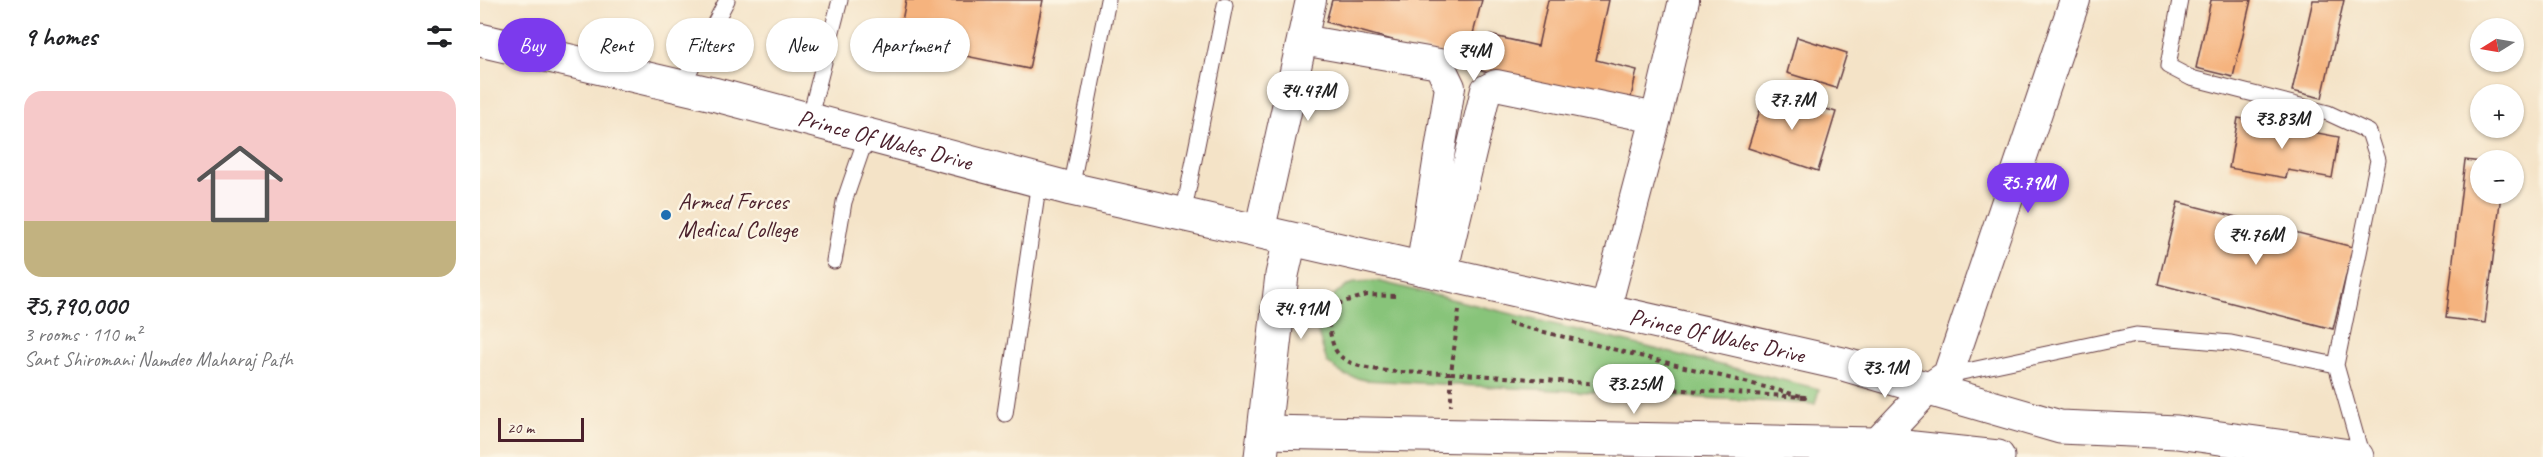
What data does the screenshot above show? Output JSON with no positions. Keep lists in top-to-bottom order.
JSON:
{
  "streets": {
    "street": ["Prince Of Wales Drive"]
  },
  "places": ["Armed Forces Medical College"],
  "scale_bar": "20 m",
  "north": "left",
  "page": {
    "heading": "9 homes",
    "map_buttons": ["+", "−"],
    "chip": [
      "Buy",
      "Rent",
      "Filters",
      "New",
      "Apartment"
    ],
    "price": [
      "₹4M",
      "₹4.47M",
      "₹7.7M",
      "₹3.83M",
      "₹5.79M",
      "₹4.76M",
      "₹4.91M",
      "₹3.1M",
      "₹3.25M"
    ],
    "list": [
      {
        "name": "₹5,790,000",
        "note": "3 rooms · 110 m² · Sant Shiromani Namdeo Maharaj Path"
      }
    ],
    "scale": "20 m"
  }
}
